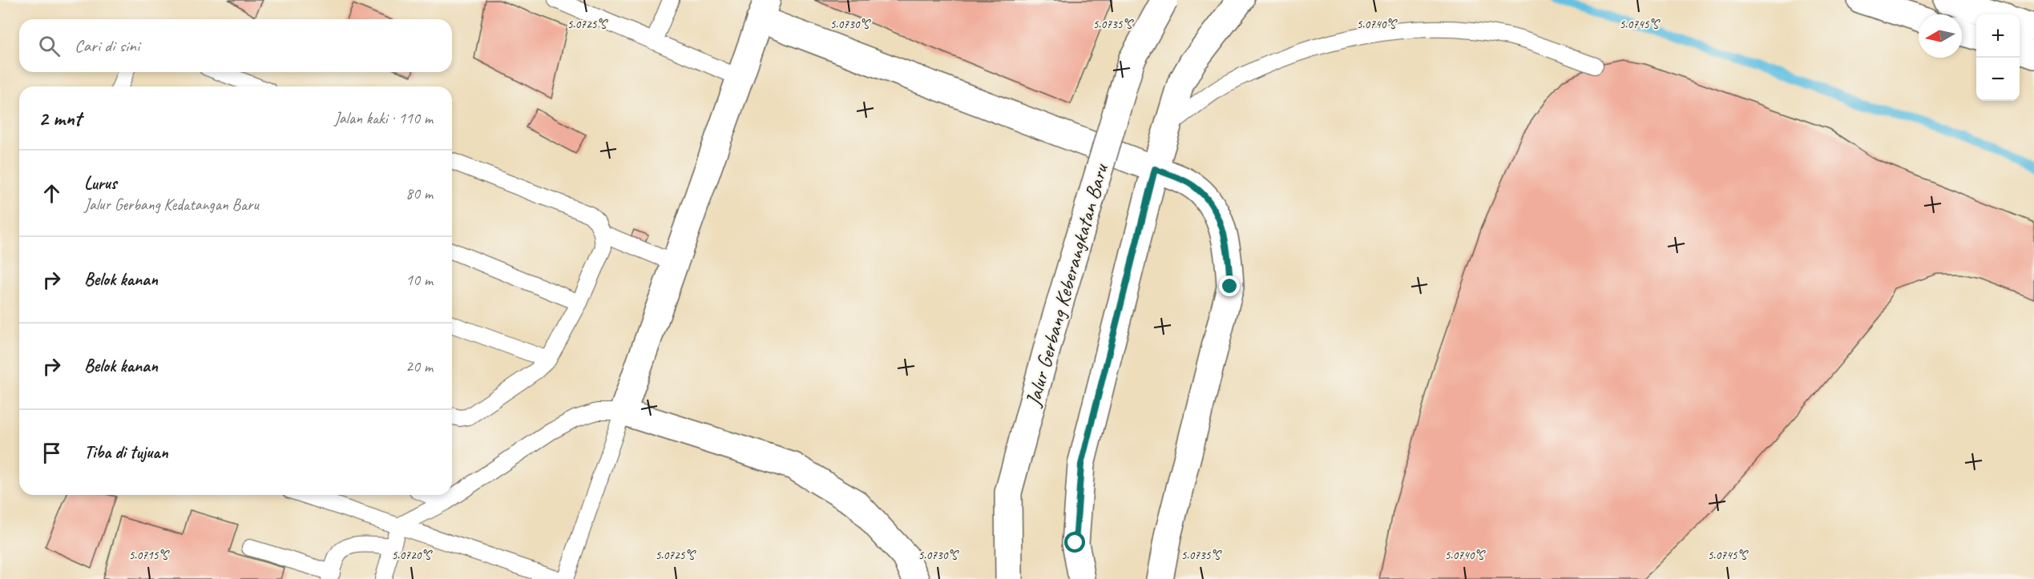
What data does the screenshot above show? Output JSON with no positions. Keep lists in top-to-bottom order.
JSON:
{
  "streets": {
    "street": ["Jalur Gerbang Keberangkatan Baru"]
  },
  "north": "left",
  "page": {
    "map_buttons": ["+", "−"],
    "search": "Cari di sini",
    "heading": ["2 mnt", "Jalan kaki · 110 m"],
    "list": [
      ["Lurus", "Jalur Gerbang Kedatangan Baru", "80 m"],
      ["Belok kanan", "10 m"],
      ["Belok kanan", "20 m"],
      "Tiba di tujuan"
    ]
  },
  "coordinates": [
    "5.0725°S",
    "5.0730°S",
    "5.0735°S",
    "5.0740°S",
    "5.0745°S",
    "5.0715°S",
    "5.0720°S"
  ]
}
